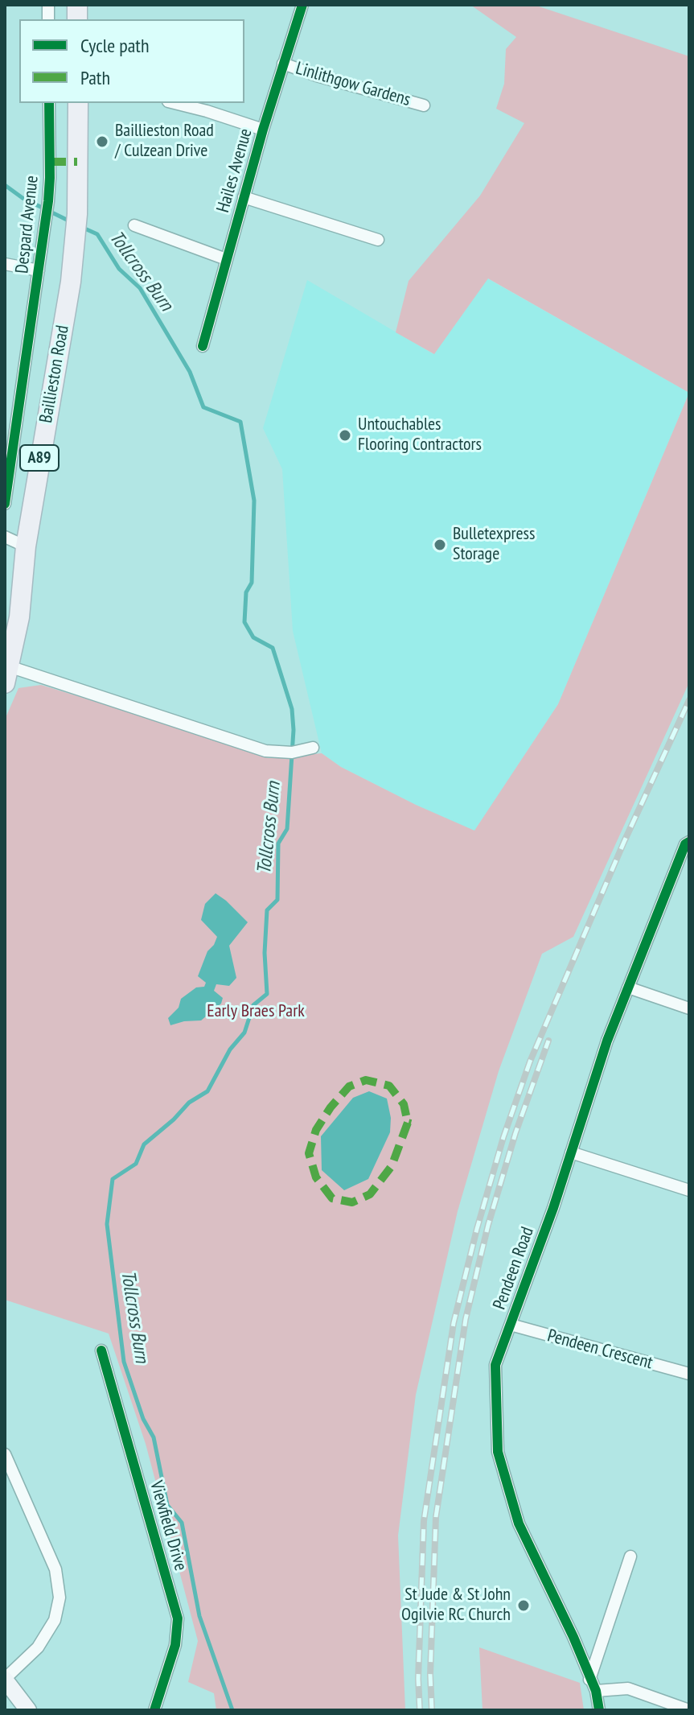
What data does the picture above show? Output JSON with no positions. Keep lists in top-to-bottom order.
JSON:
{
  "streets": {
    "main road": ["Baillieston Road", "A89"],
    "street": [
      "Linlithgow Gardens",
      "Hailes Avenue",
      "Despard Avenue",
      "Pendeen Road",
      "Pendeen Crescent",
      "Viewfield Drive"
    ]
  },
  "crossings": [
    ["Linlithgow Gardens", "Hailes Avenue"],
    ["Pendeen Road", "Pendeen Crescent"]
  ],
  "water": ["Tollcross Burn"],
  "parks": ["Early Braes Park"],
  "places": [
    "Baillieston Road / Culzean Drive",
    "Untouchables Flooring Contractors",
    "Bulletexpress Storage",
    "St Jude & St John Ogilvie RC Church"
  ],
  "legend": ["Cycle path", "Path"]
}
